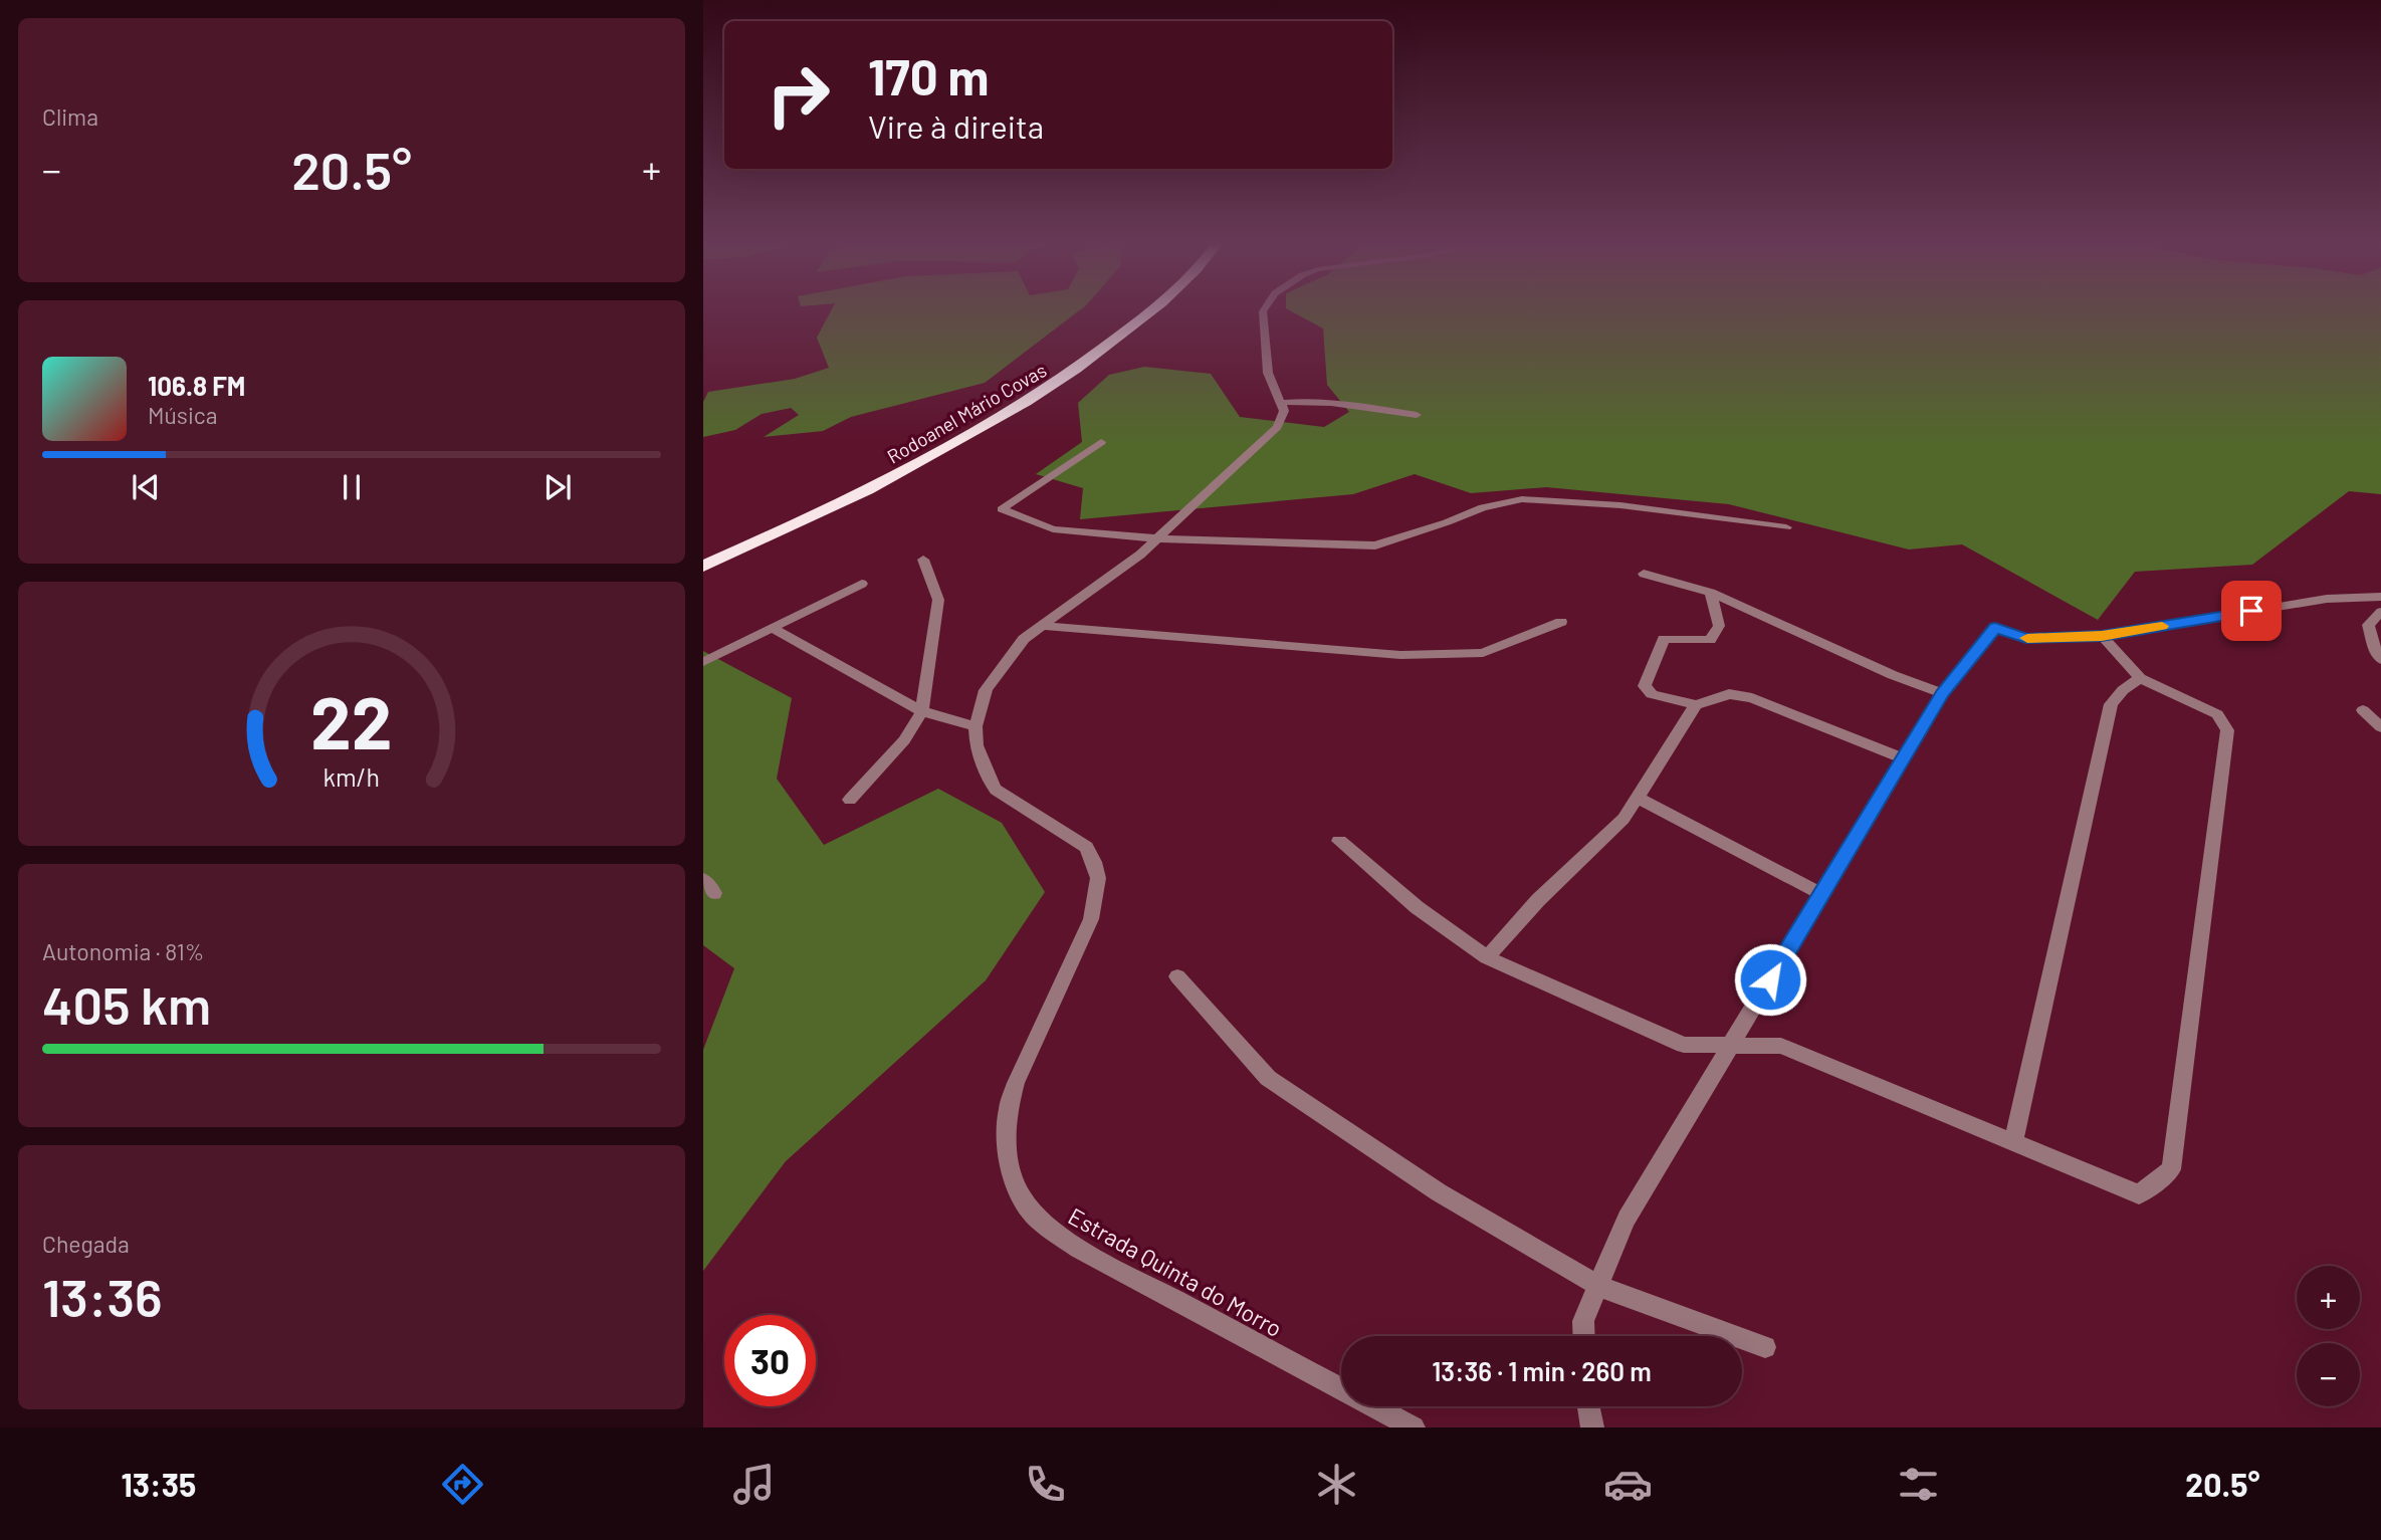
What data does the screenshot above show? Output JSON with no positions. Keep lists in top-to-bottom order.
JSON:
{
  "streets": {
    "highway": ["Rodoanel Mário Covas"],
    "street": ["Estrada Quinta do Morro"]
  },
  "page": {
    "tile": [
      "Clima",
      ["Autonomia · 81%", "405 km"],
      ["Chegada", "13:36"]
    ],
    "turn": ["170 m", "Vire à direita"],
    "heat": ["−", "20.5°", "+"],
    "song": ["106.8 FM", "Música"],
    "map_buttons": ["+", "−"],
    "limit": "30",
    "trip": "13:36 · 1 min · 260 m",
    "tabs": ["13:35", "20.5°"],
    "gauge": ["22", "km/h"]
  }
}
